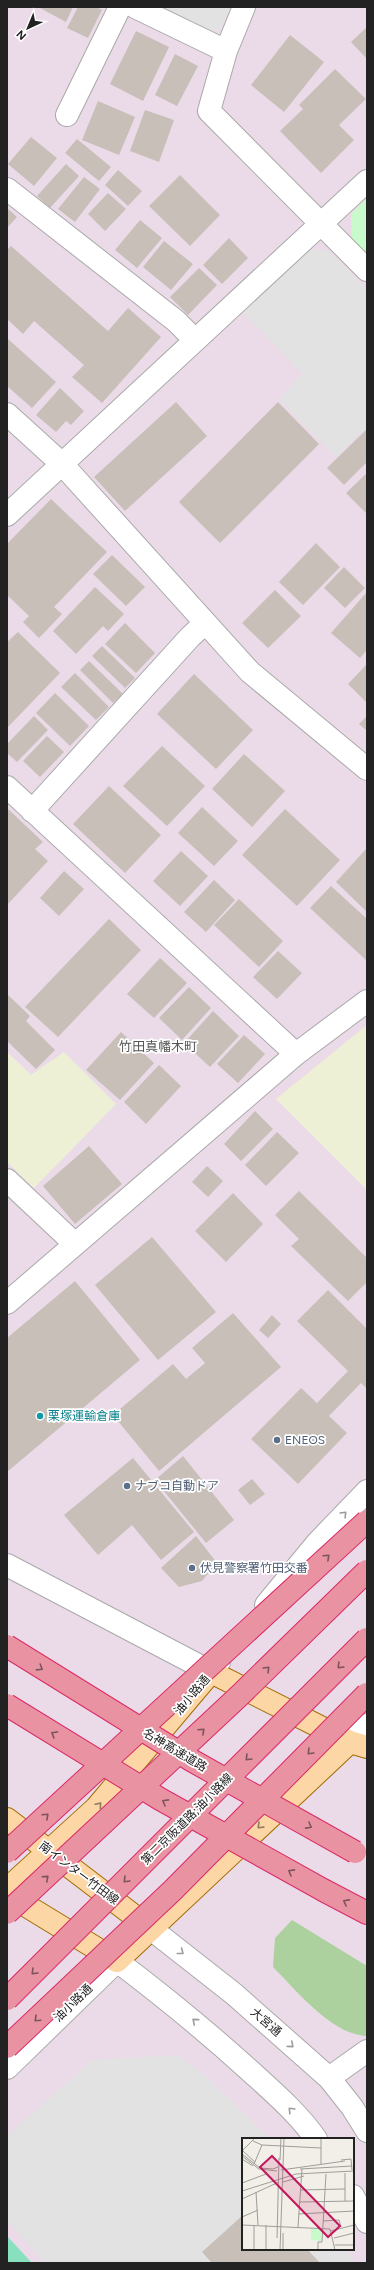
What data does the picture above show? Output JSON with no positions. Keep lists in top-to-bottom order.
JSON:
{
  "streets": {
    "highway": ["名神高速道路", "第二京阪道路;油小路線"],
    "main road": ["油小路通", "南インター竹田線"],
    "street": ["大宮通"]
  },
  "crossings": [
    ["油小路通", "南インター竹田線"],
    ["油小路通", "大宮通"],
    ["南インター竹田線", "大宮通"]
  ],
  "districts": ["竹田真幡木町"],
  "places": [
    "栗塚運輸倉庫",
    "ENEOS",
    "ナブコ自動ドア",
    "伏見警察署竹田交番"
  ],
  "north": "bottom left"
}
